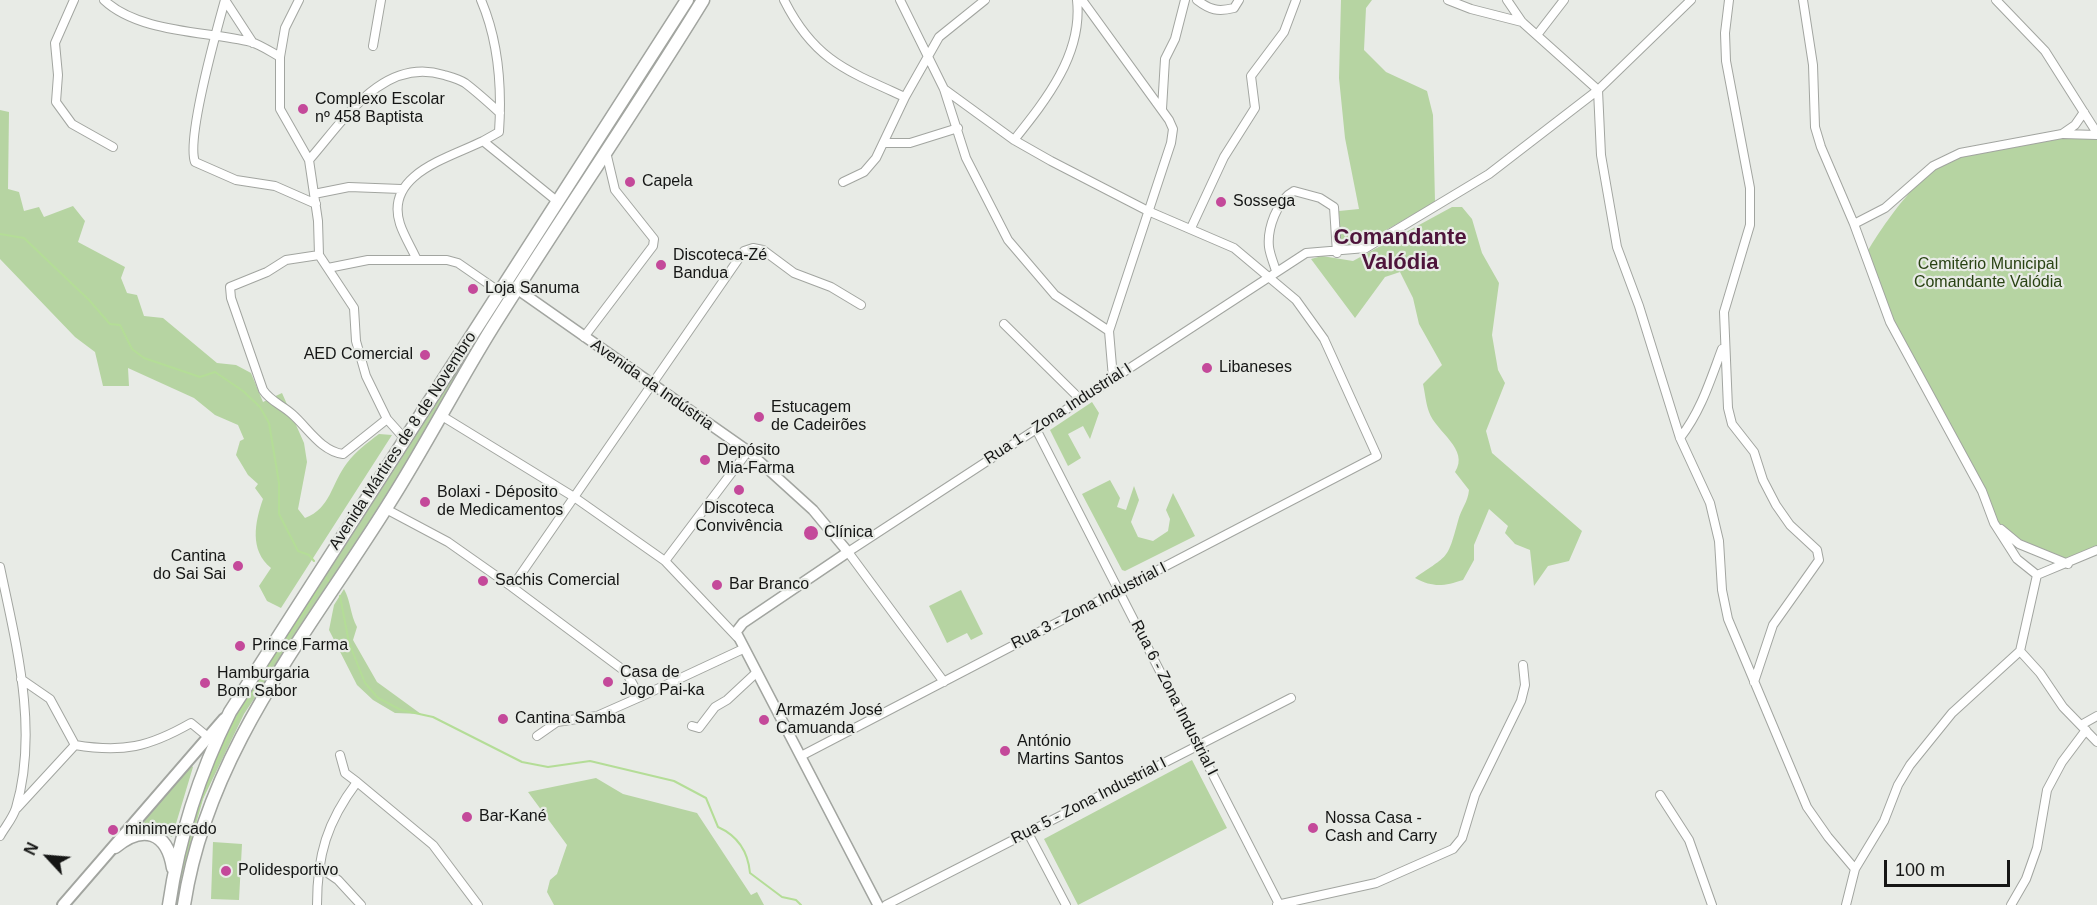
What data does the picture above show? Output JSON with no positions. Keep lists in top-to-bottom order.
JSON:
{
  "streets": {
    "main road": ["Avenida Mártires de 8 de Novembro"],
    "street": [
      "Avenida da Indústria",
      "Rua 1 - Zona Industrial I",
      "Rua 3 - Zona Industrial I",
      "Rua 6 - Zona Industrial I",
      "Rua 5 - Zona Industrial I"
    ]
  },
  "crossings": [
    ["Avenida da Indústria", "Rua 1 - Zona Industrial I"],
    ["Avenida da Indústria", "Avenida Mártires de 8 de Novembro"],
    ["Rua 1 - Zona Industrial I", "Rua 3 - Zona Industrial I"],
    ["Rua 1 - Zona Industrial I", "Rua 6 - Zona Industrial I"],
    ["Rua 3 - Zona Industrial I", "Rua 6 - Zona Industrial I"],
    ["Rua 6 - Zona Industrial I", "Rua 5 - Zona Industrial I"]
  ],
  "districts": ["Comandante Valódia"],
  "parks": ["Cemitério Municipal Comandante Valódia"],
  "places": [
    "Complexo Escolar nº 458 Baptista",
    "Capela",
    "Sossega",
    "Discoteca-Zé Bandua",
    "Loja Sanuma",
    "AED Comercial",
    "Libaneses",
    "Estucagem de Cadeirões",
    "Depósito Mia-Farma",
    "Discoteca Convivência",
    "Bolaxi - Déposito de Medicamentos",
    "Clínica",
    "Cantina do Sai Sai",
    "Sachis Comercial",
    "Bar Branco",
    "Prince Farma",
    "Casa de Jogo Pai-ka",
    "Hamburgaria Bom Sabor",
    "Cantina Samba",
    "Armazém José Camuanda",
    "António Martins Santos",
    "Bar-Kané",
    "Nossa Casa - Cash and Carry",
    "minimercado",
    "Polidesportivo"
  ],
  "scale_bar": "100 m",
  "north": "top left"
}
